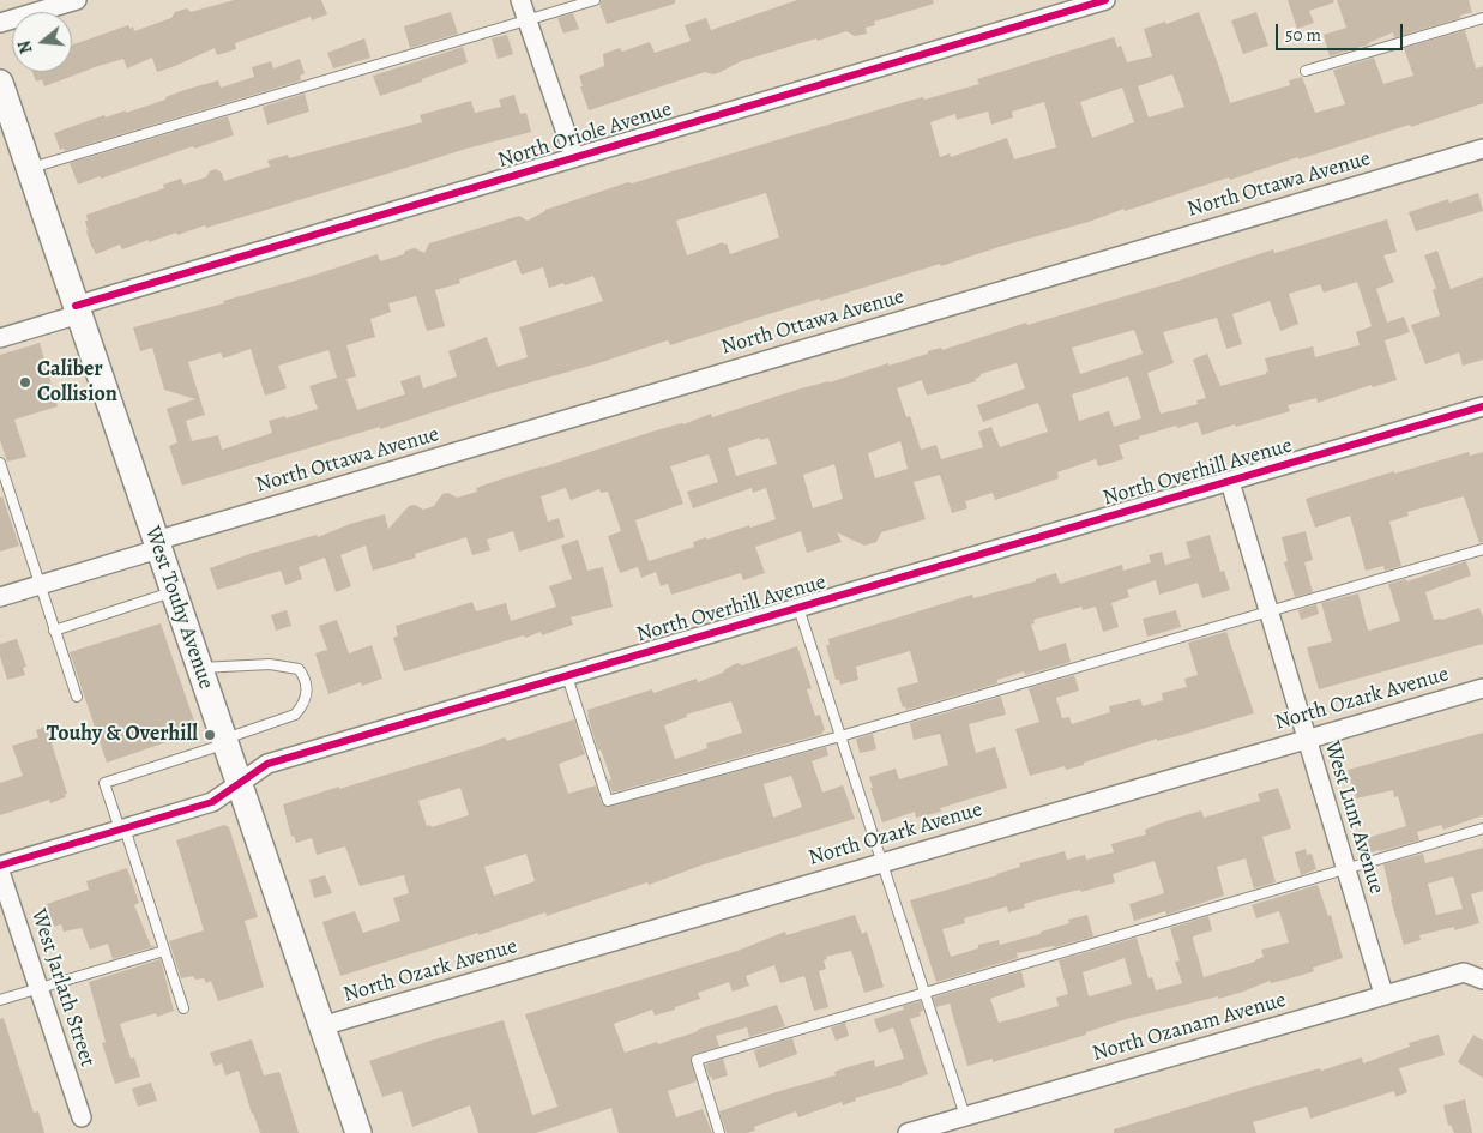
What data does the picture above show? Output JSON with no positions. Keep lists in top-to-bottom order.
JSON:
{
  "streets": {
    "main road": ["West Touhy Avenue"],
    "street": [
      "North Oriole Avenue",
      "North Ottawa Avenue",
      "North Overhill Avenue",
      "North Ozark Avenue",
      "West Lunt Avenue",
      "West Jarlath Street",
      "North Ozanam Avenue"
    ]
  },
  "crossings": [
    ["North Oriole Avenue", "West Touhy Avenue"],
    ["North Ottawa Avenue", "West Touhy Avenue"],
    ["North Overhill Avenue", "West Touhy Avenue"],
    ["North Overhill Avenue", "West Lunt Avenue"],
    ["West Touhy Avenue", "North Ozark Avenue"],
    ["North Ozark Avenue", "West Lunt Avenue"],
    ["West Lunt Avenue", "North Ozanam Avenue"]
  ],
  "places": ["Caliber Collision", "Touhy & Overhill"],
  "scale_bar": "50 m",
  "north": "left"
}
